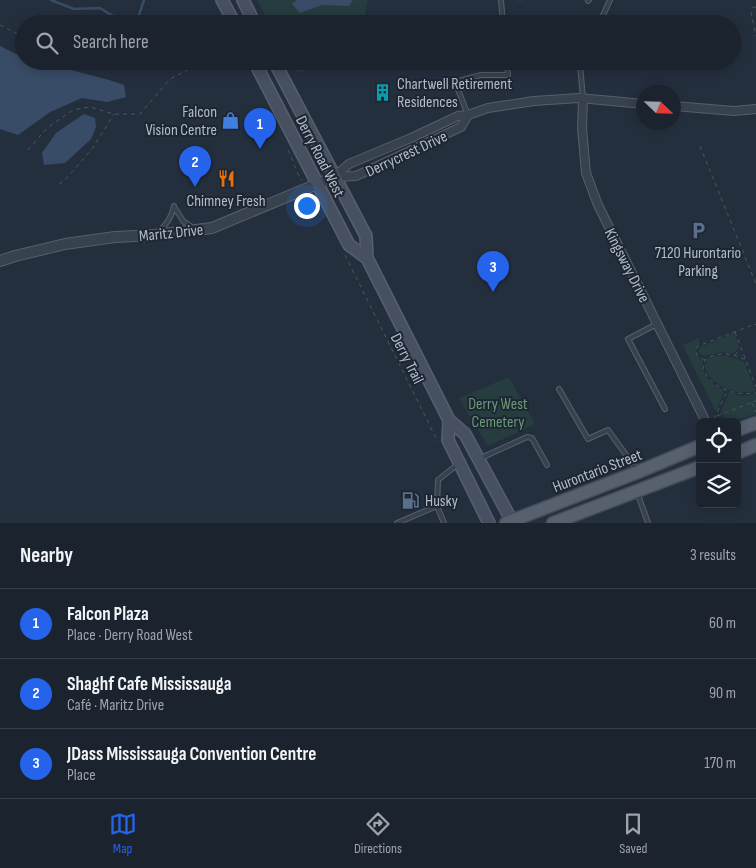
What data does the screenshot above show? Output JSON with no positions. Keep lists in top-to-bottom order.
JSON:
{
  "streets": {
    "main road": ["Derry Road West", "Hurontario Street"],
    "street": ["Derrycrest Drive", "Maritz Drive", "Kingsway Drive"],
    "path": ["Derry Trail"]
  },
  "crossings": [
    ["Derrycrest Drive", "Derry Road West"],
    ["Derrycrest Drive", "Maritz Drive"],
    ["Derrycrest Drive", "Kingsway Drive"],
    ["Derry Road West", "Maritz Drive"],
    ["Derry Road West", "Hurontario Street"]
  ],
  "parks": ["Derry West Cemetery"],
  "places": {
    "building": ["Chartwell Retirement Residences"],
    "shop": ["Falcon Vision Centre"],
    "restaurant": ["Chimney Fresh"],
    "parking": ["7120 Hurontario Parking"],
    "fuel station": ["Husky"]
  },
  "north": "bottom right",
  "page": {
    "search": "Search here",
    "pins": ["1", "2", "3"],
    "heading": ["Nearby", "3 results"],
    "list": [
      {
        "mark": "1",
        "name": "Falcon Plaza",
        "note": "Place · Derry Road West",
        "value": "60 m"
      },
      {
        "mark": "2",
        "name": "Shaghf Cafe Mississauga",
        "note": "Café · Maritz Drive",
        "value": "90 m"
      },
      {
        "mark": "3",
        "name": "JDass Mississauga Convention Centre",
        "note": "Place",
        "value": "170 m"
      }
    ],
    "nav": ["Map", "Directions", "Saved"]
  }
}
